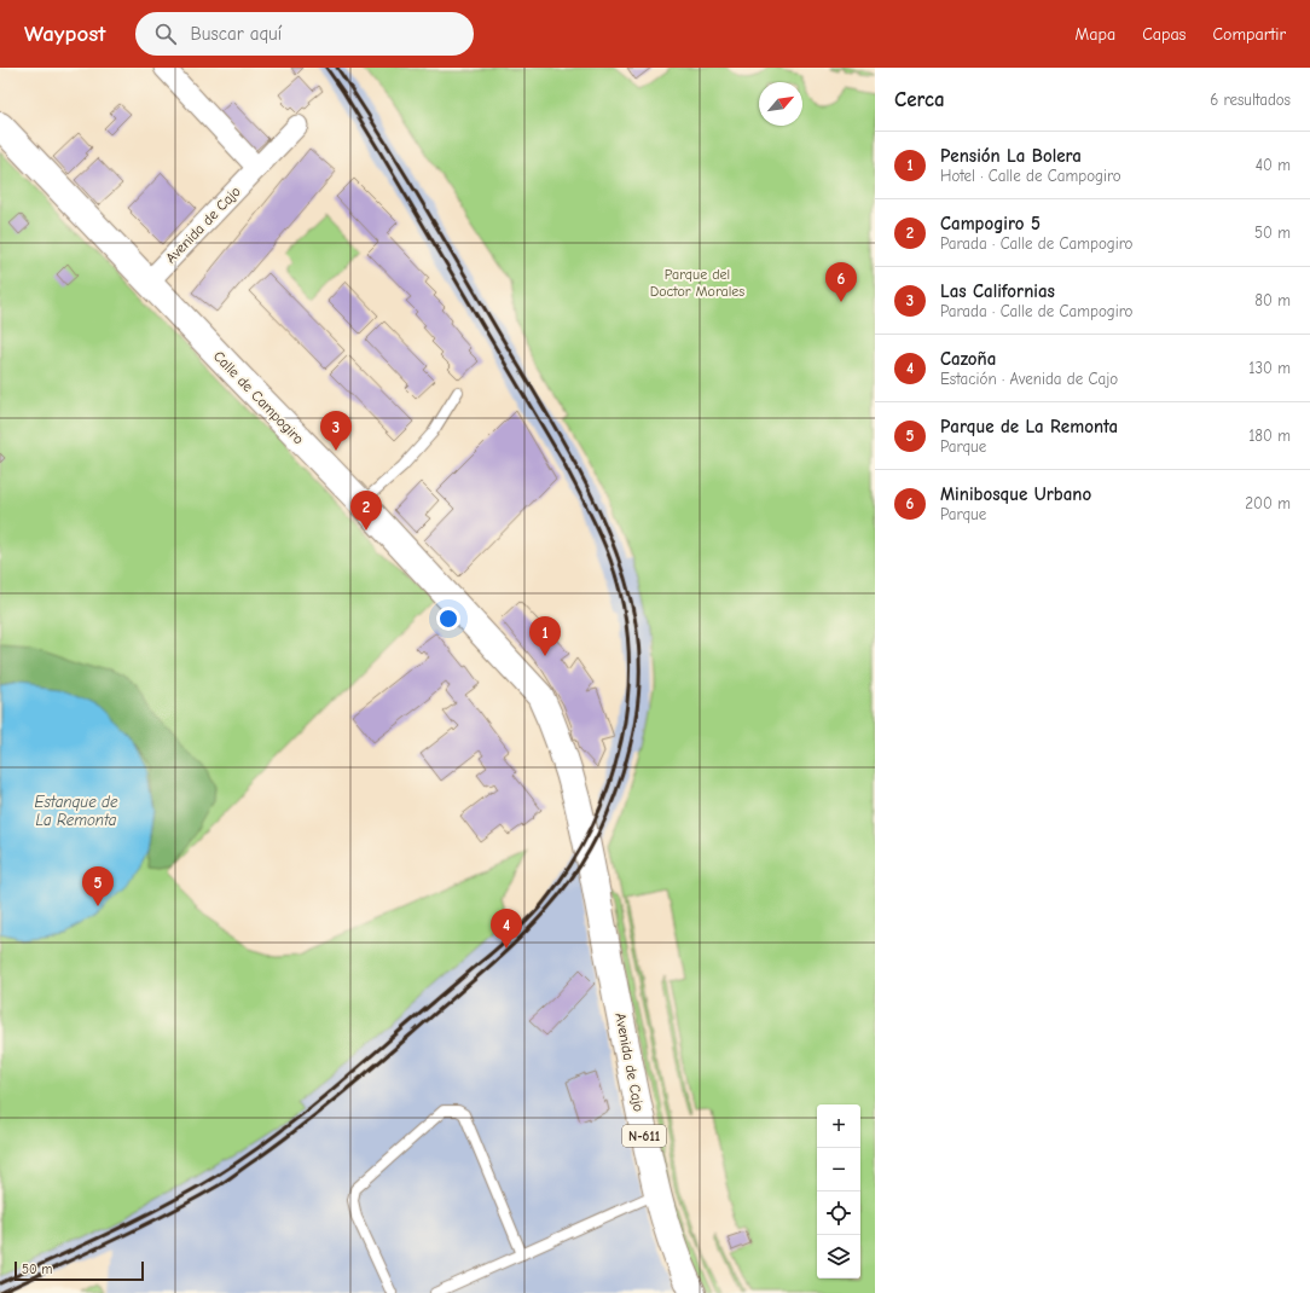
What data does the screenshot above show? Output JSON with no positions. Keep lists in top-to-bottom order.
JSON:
{
  "streets": {
    "highway": ["Avenida de Cajo", "Calle de Campogiro", "N-611"]
  },
  "crossings": [
    ["Avenida de Cajo", "Calle de Campogiro"]
  ],
  "water": ["Estanque de La Remonta"],
  "parks": ["Parque del Doctor Morales"],
  "scale_bar": "50 m",
  "north": "top right",
  "page": {
    "header": "Waypost",
    "search": "Buscar aquí",
    "nav": ["Mapa", "Capas", "Compartir"],
    "heading": ["Cerca", "6 resultados"],
    "list": [
      {
        "mark": "1",
        "name": "Pensión La Bolera",
        "note": "Hotel · Calle de Campogiro",
        "value": "40 m"
      },
      {
        "mark": "2",
        "name": "Campogiro 5",
        "note": "Parada · Calle de Campogiro",
        "value": "50 m"
      },
      {
        "mark": "3",
        "name": "Las Californias",
        "note": "Parada · Calle de Campogiro",
        "value": "80 m"
      },
      {
        "mark": "4",
        "name": "Cazoña",
        "note": "Estación · Avenida de Cajo",
        "value": "130 m"
      },
      {
        "mark": "5",
        "name": "Parque de La Remonta",
        "note": "Parque",
        "value": "180 m"
      },
      {
        "mark": "6",
        "name": "Minibosque Urbano",
        "note": "Parque",
        "value": "200 m"
      }
    ],
    "pins": [
      "6",
      "3",
      "2",
      "1",
      "5",
      "4"
    ],
    "map_buttons": ["+", "−"],
    "scale": "50 m"
  }
}
